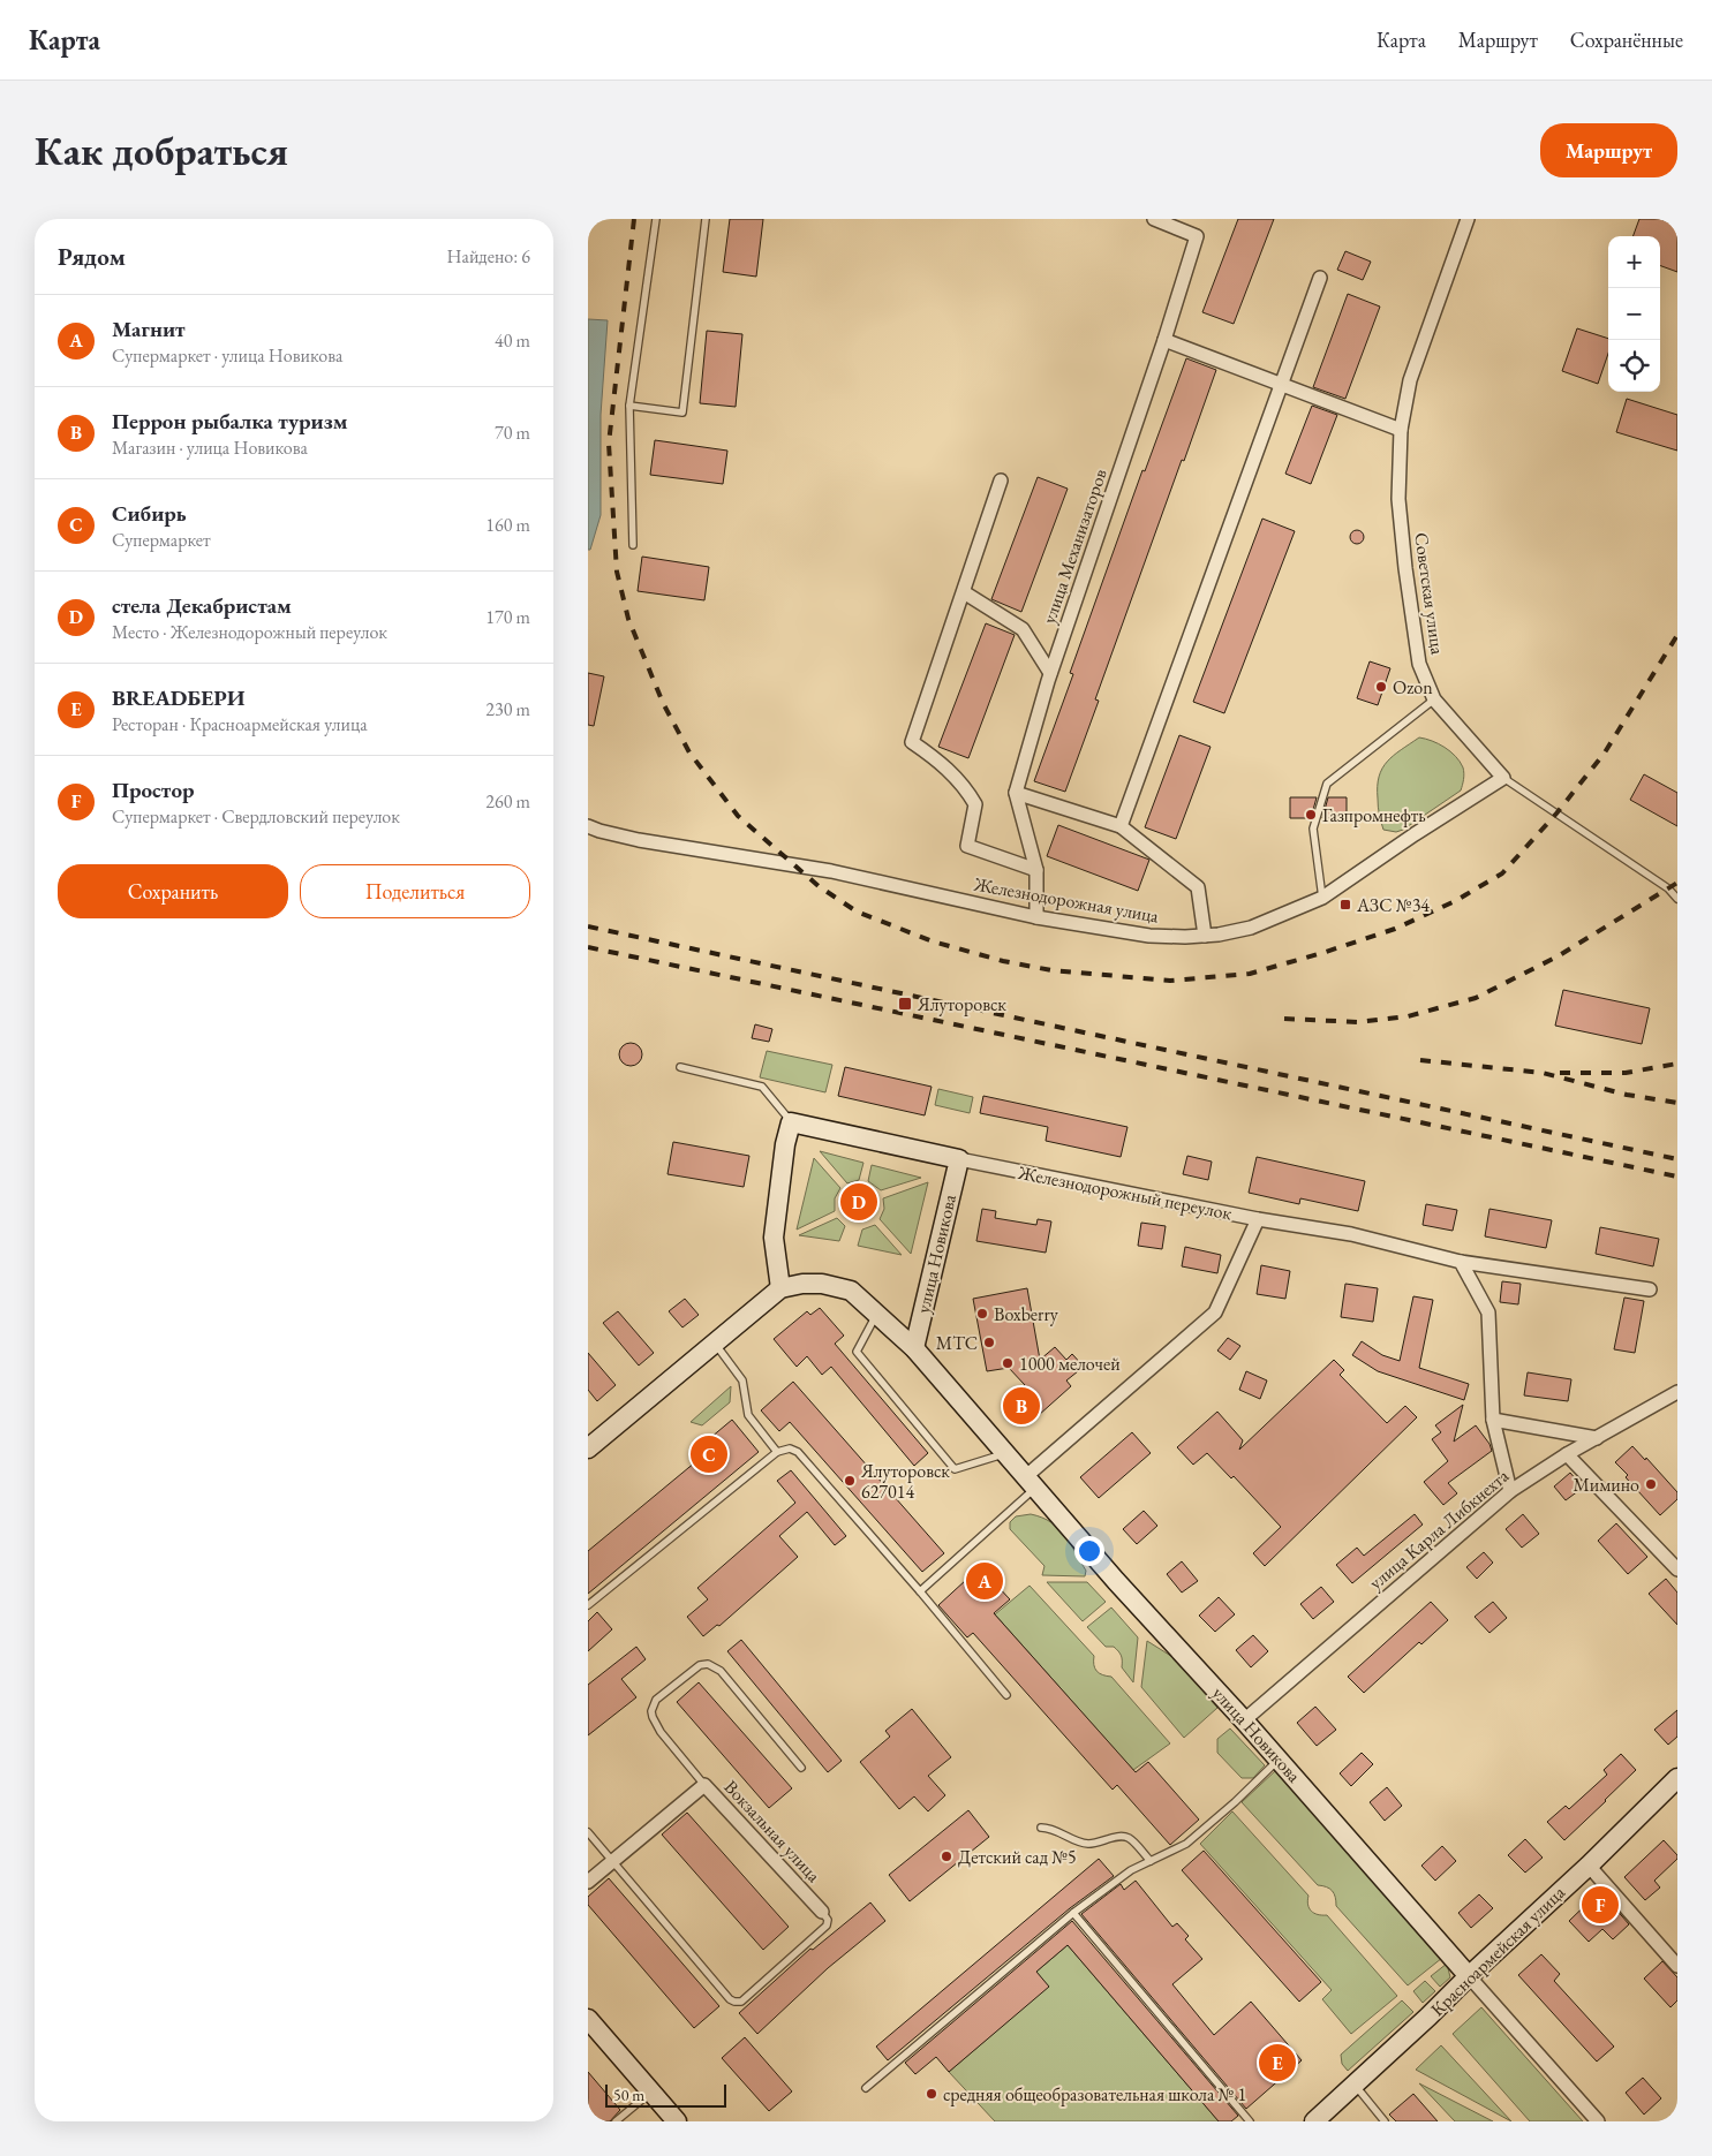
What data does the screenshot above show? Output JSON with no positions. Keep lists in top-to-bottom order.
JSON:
{
  "streets": {
    "main road": ["Железнодорожный переулок", "улица Новикова", "Красноармейская улица"],
    "street": [
      "улица Механизаторов",
      "Советская улица",
      "Железнодорожная улица",
      "улица Карла Либкнехта",
      "Вокзальная улица"
    ]
  },
  "crossings": [
    ["Советская улица", "Железнодорожная улица"],
    ["Железнодорожный переулок", "улица Новикова"],
    ["улица Новикова", "улица Карла Либкнехта"],
    ["улица Новикова", "Красноармейская улица"]
  ],
  "places": {
    "other": [
      "Ozon",
      "Газпромнефть",
      "Boxberry",
      "МТС",
      "1000 мелочей",
      "Ялуторовск 627014",
      "Мимино",
      "Детский сад №5",
      "средняя общеобразовательная школа № 1"
    ],
    "transit": ["АЗС №34", "Ялуторовск"]
  },
  "scale_bar": "50 m",
  "page": {
    "header": "Карта",
    "nav": ["Карта", "Маршрут", "Сохранённые"],
    "buttons": [
      "Маршрут",
      ["Сохранить", "Поделиться"]
    ],
    "title": "Как добраться",
    "heading": ["Рядом", "Найдено: 6"],
    "map_buttons": ["+", "−"],
    "list": [
      {
        "mark": "A",
        "name": "Магнит",
        "note": "Супермаркет · улица Новикова",
        "value": "40 m"
      },
      {
        "mark": "B",
        "name": "Перрон рыбалка туризм",
        "note": "Магазин · улица Новикова",
        "value": "70 m"
      },
      {
        "mark": "C",
        "name": "Сибирь",
        "note": "Супермаркет",
        "value": "160 m"
      },
      {
        "mark": "D",
        "name": "стела Декабристам",
        "note": "Место · Железнодорожный переулок",
        "value": "170 m"
      },
      {
        "mark": "E",
        "name": "BREADБЕРИ",
        "note": "Ресторан · Красноармейская улица",
        "value": "230 m"
      },
      {
        "mark": "F",
        "name": "Простор",
        "note": "Супермаркет · Свердловский переулок",
        "value": "260 m"
      }
    ],
    "pins": [
      "D",
      "B",
      "C",
      "A",
      "F",
      "E"
    ],
    "scale": "50 m"
  }
}
